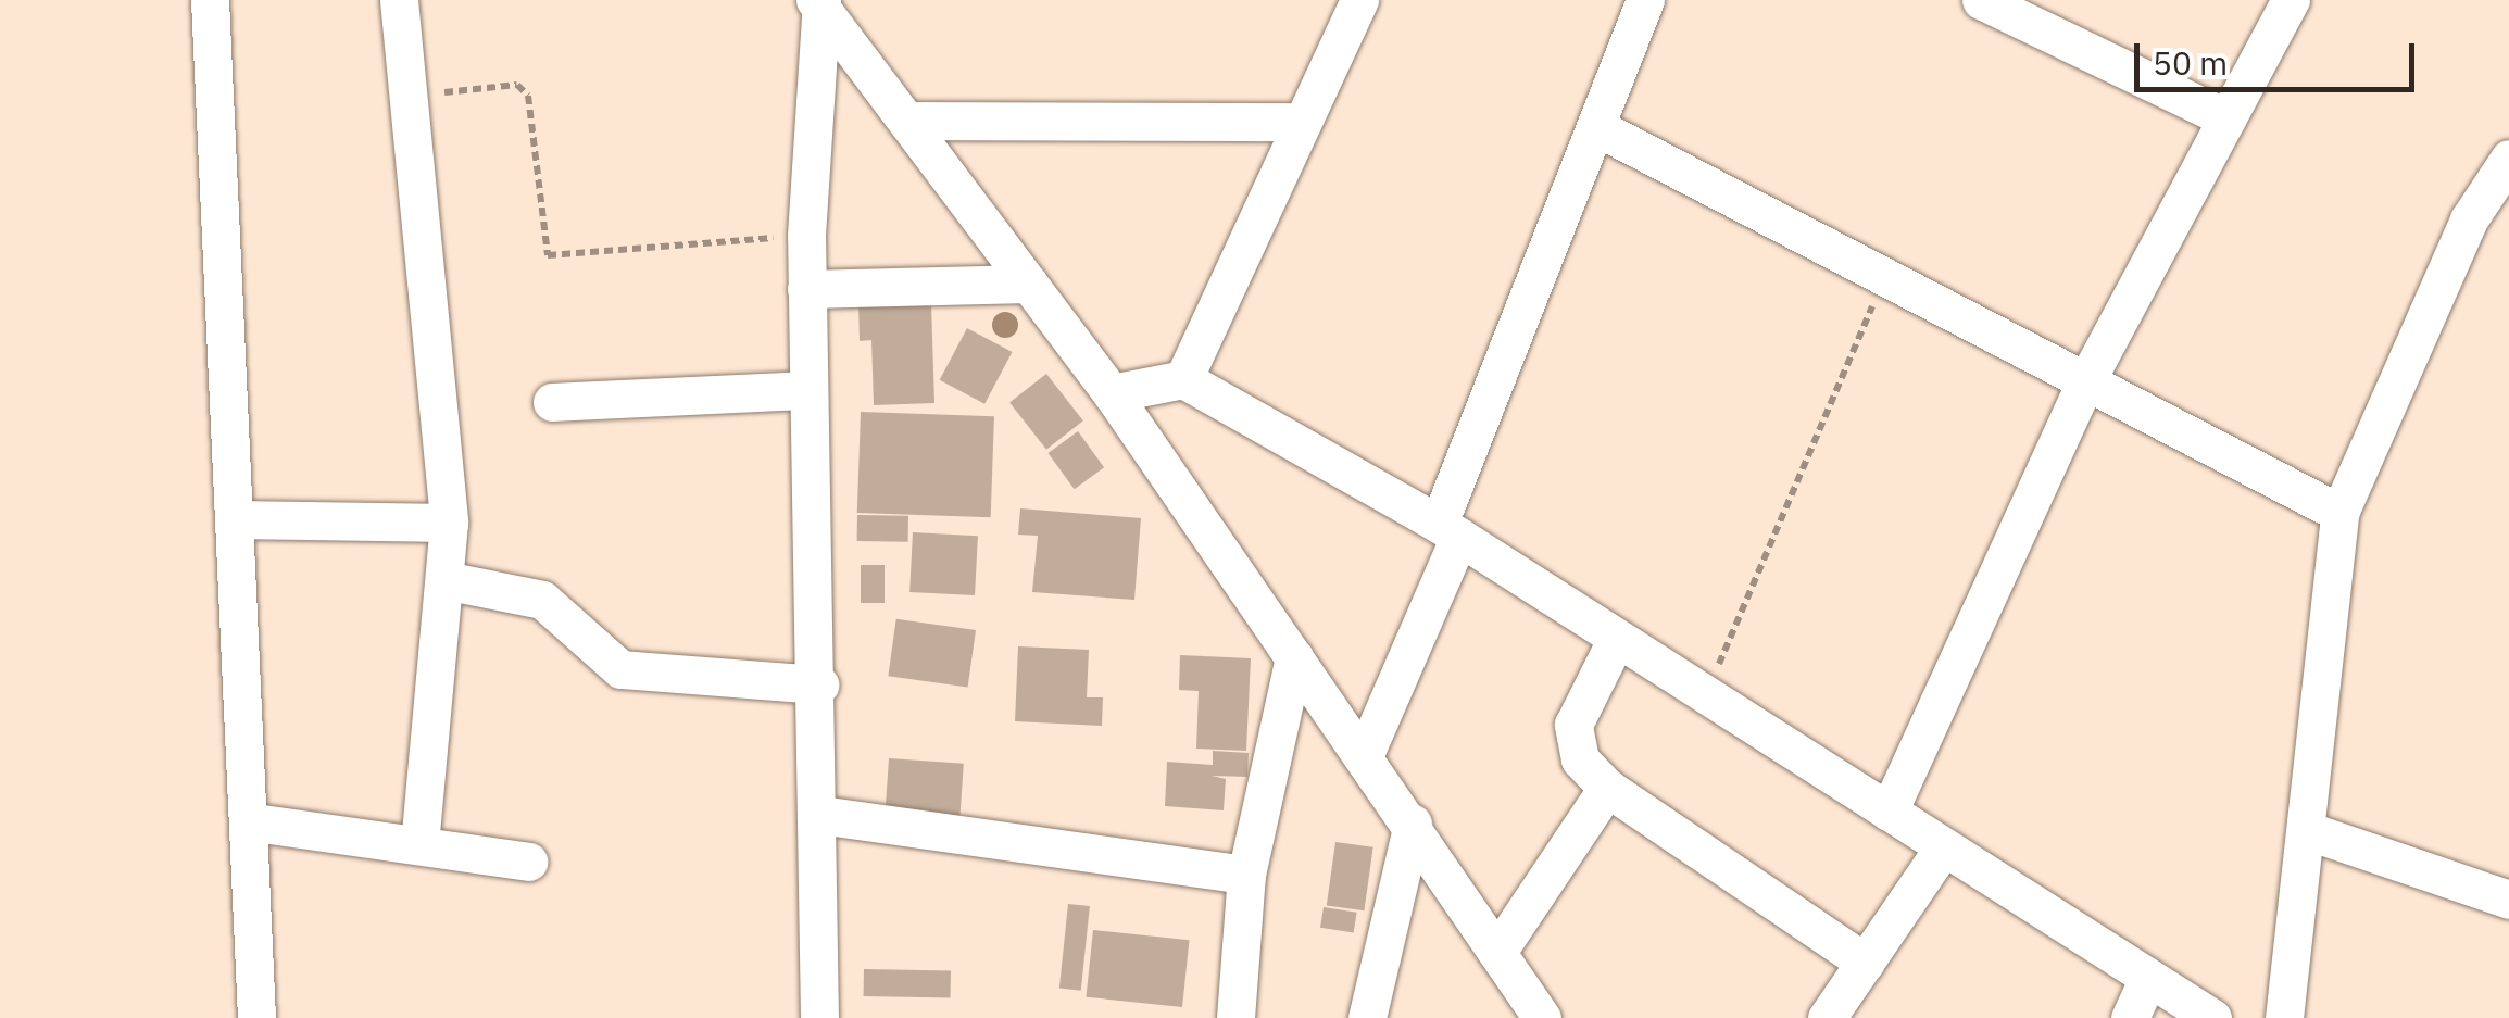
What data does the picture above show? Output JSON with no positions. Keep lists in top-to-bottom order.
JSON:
{
  "scale_bar": "50 m"
}
